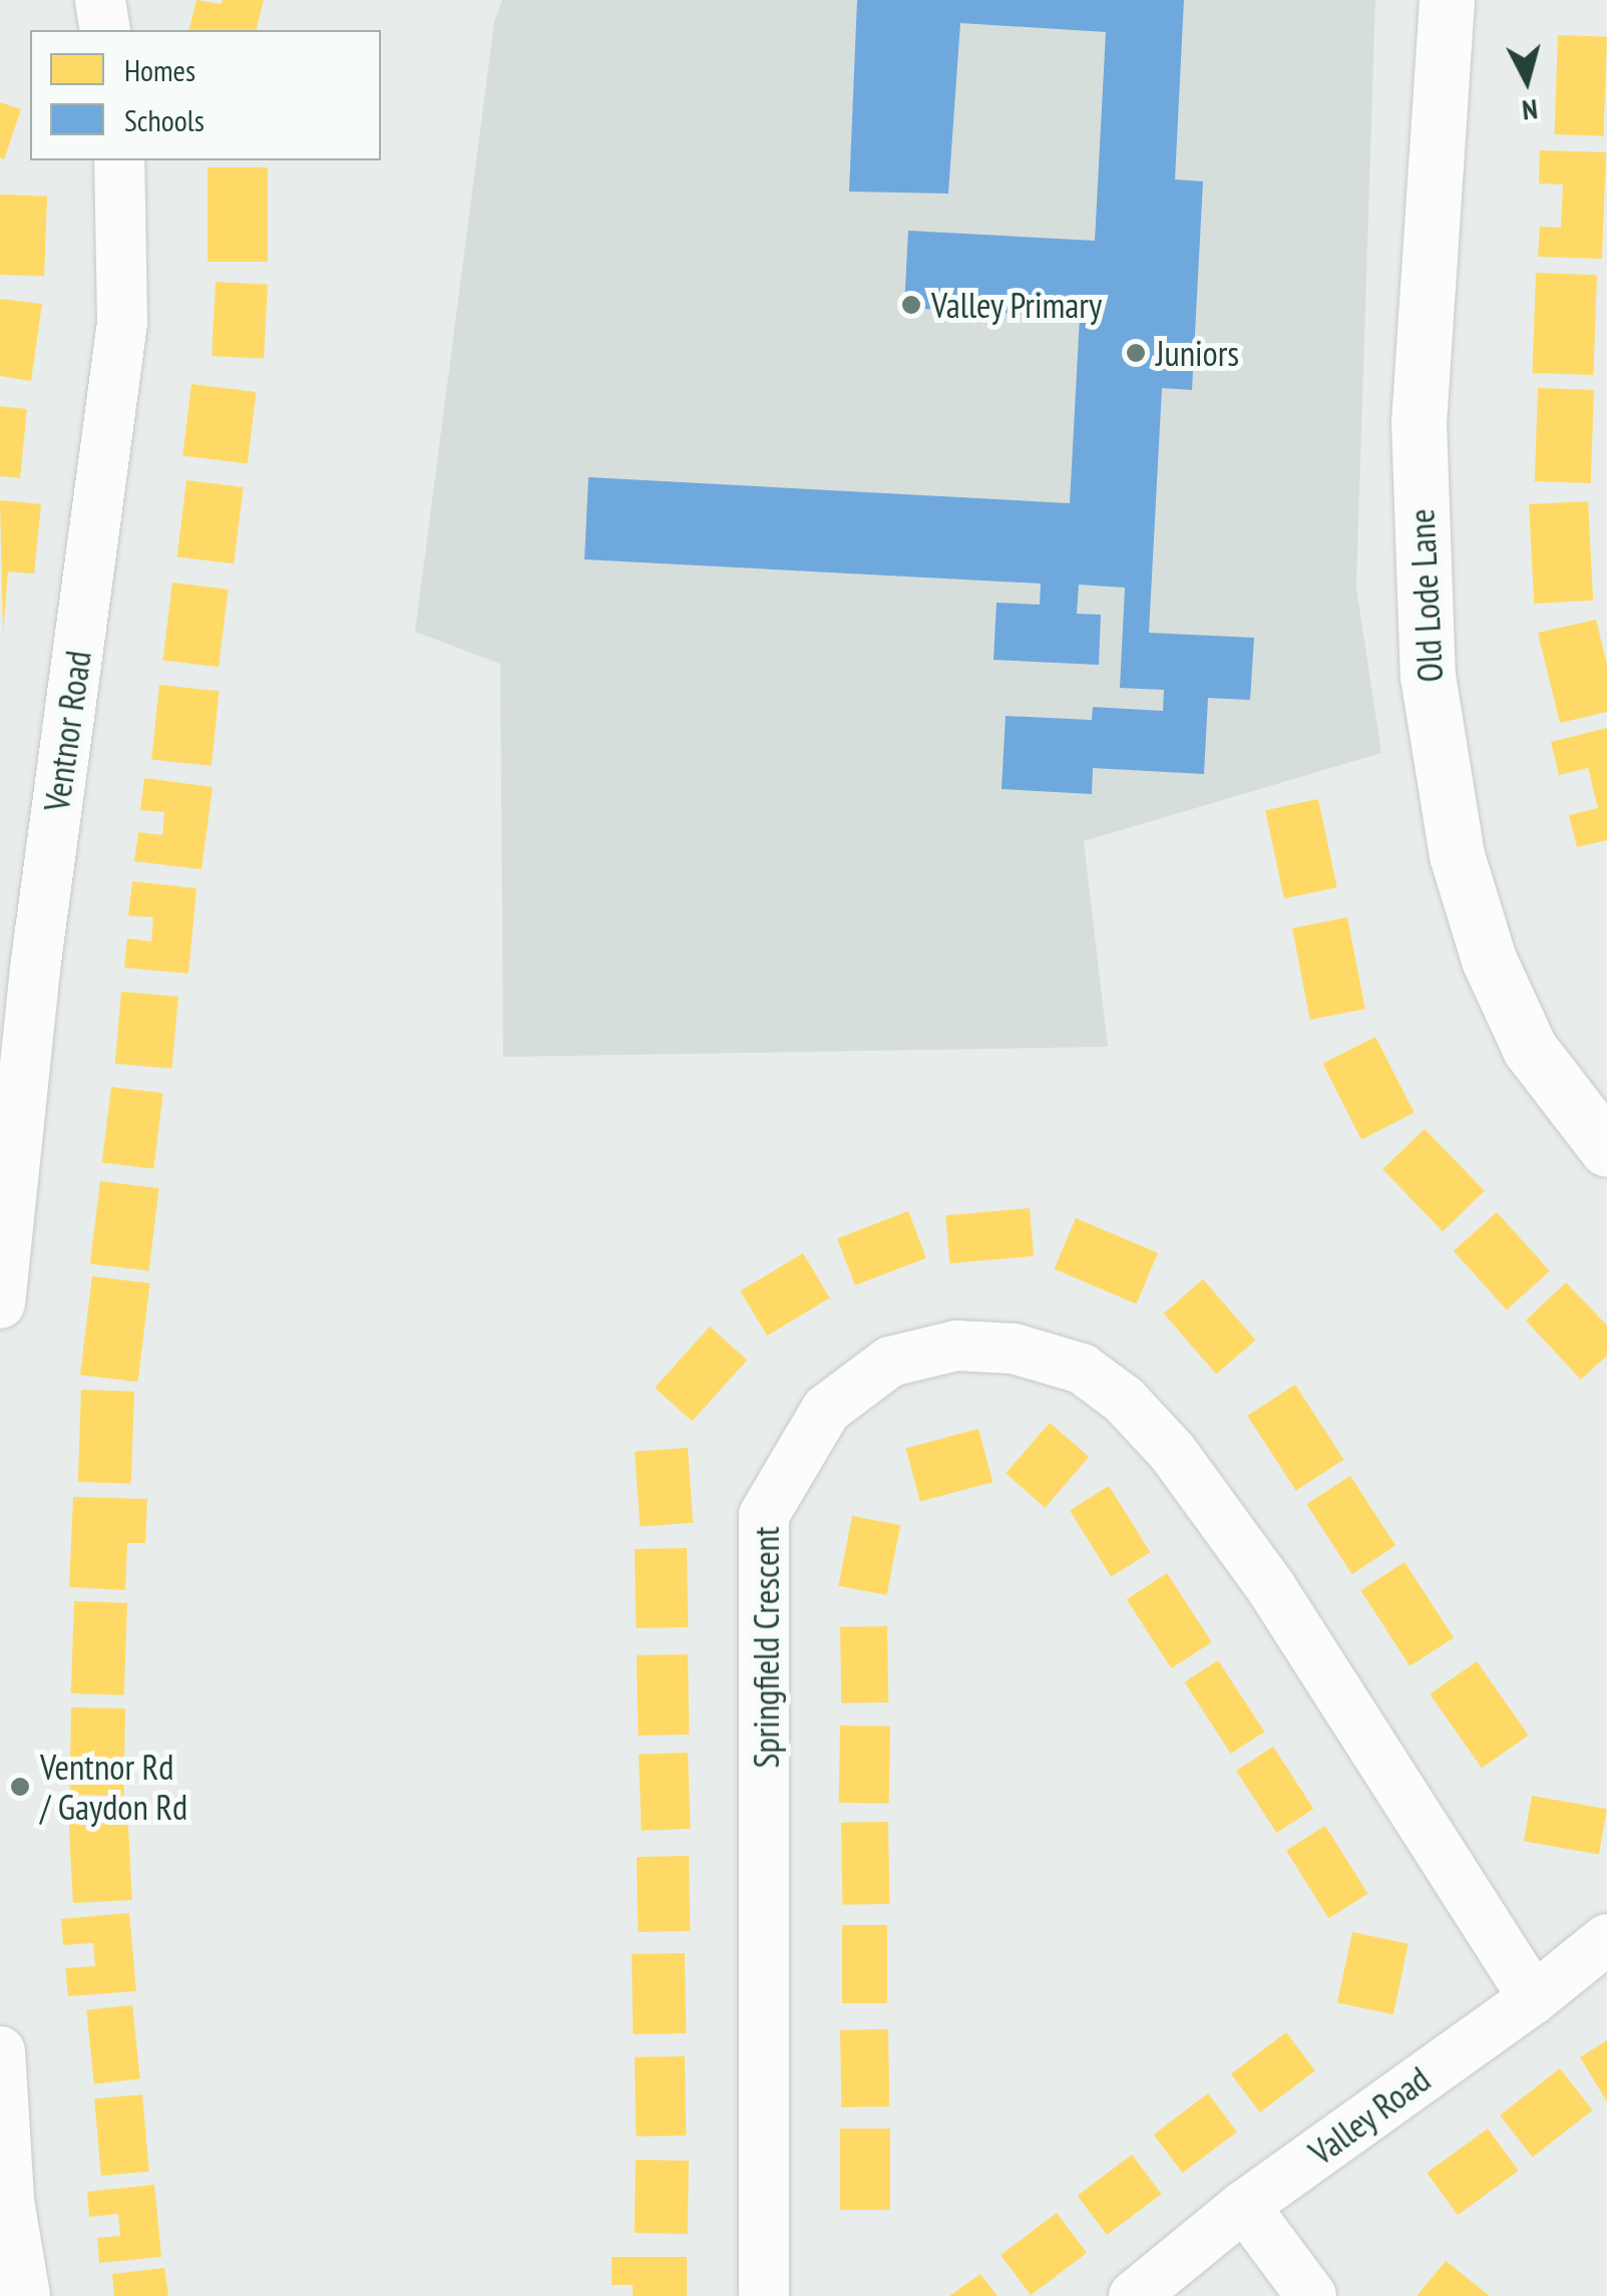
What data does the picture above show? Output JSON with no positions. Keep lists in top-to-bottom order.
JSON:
{
  "streets": {
    "street": [
      "Old Lode Lane",
      "Ventnor Road",
      "Springfield Crescent",
      "Valley Road"
    ]
  },
  "crossings": [
    ["Springfield Crescent", "Valley Road"]
  ],
  "places": ["Valley Primary", "Juniors", "Ventnor Rd / Gaydon Rd"],
  "legend": ["Homes", "Schools"],
  "north": "bottom"
}
